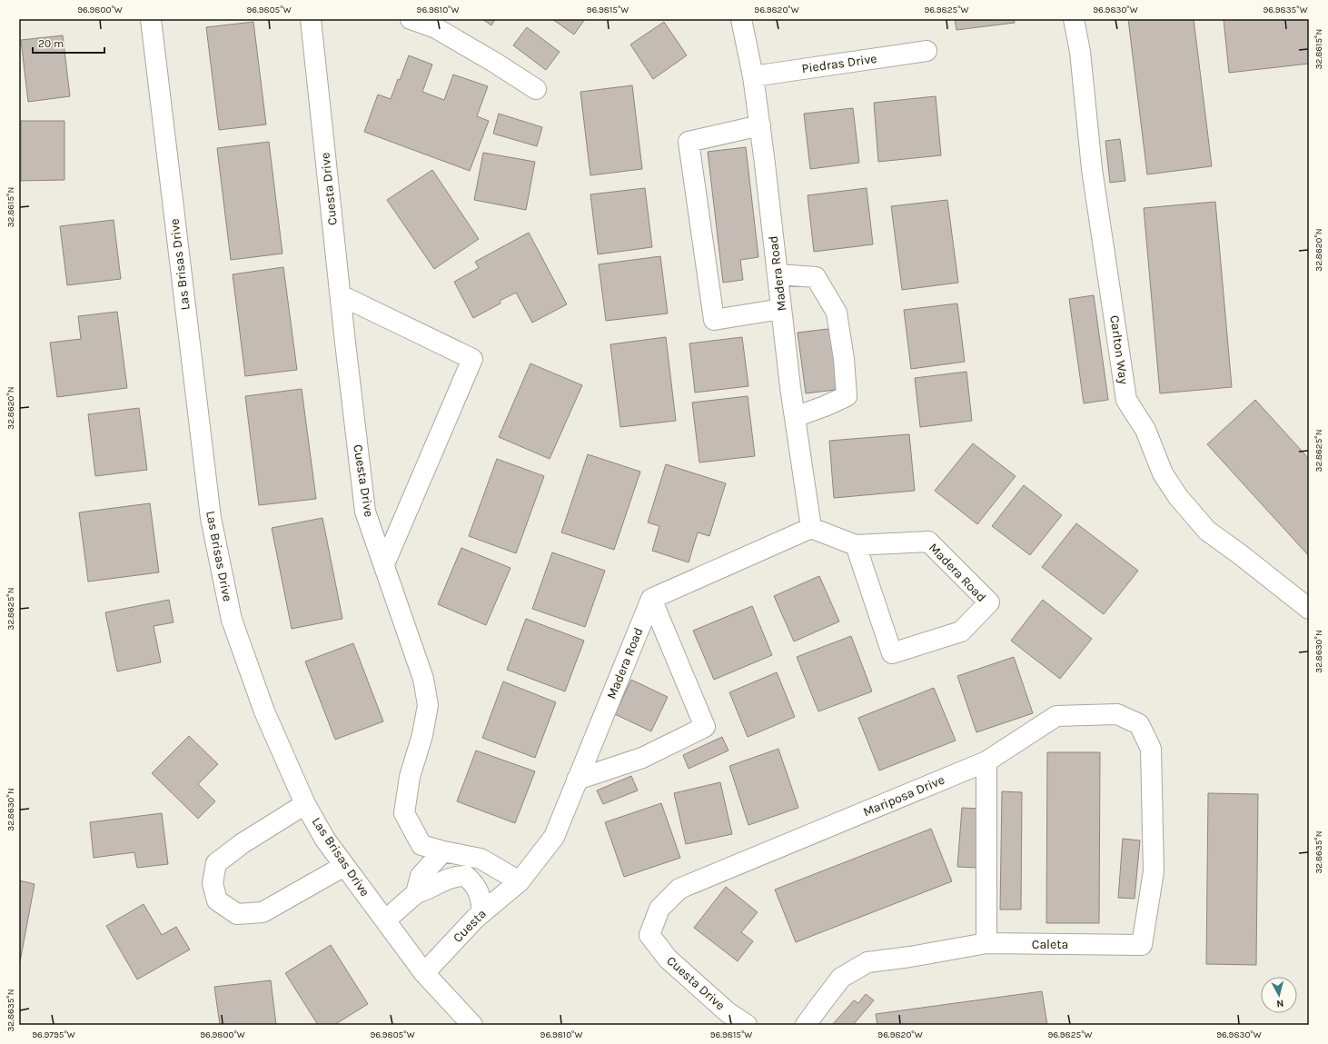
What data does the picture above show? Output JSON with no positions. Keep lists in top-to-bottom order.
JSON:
{
  "streets": {
    "street": [
      "Piedras Drive",
      "Cuesta Drive",
      "Las Brisas Drive",
      "Madera Road",
      "Carlton Way",
      "Mariposa Drive",
      "Cuesta",
      "Caleta"
    ]
  },
  "crossings": [
    ["Piedras Drive", "Madera Road"],
    ["Cuesta Drive", "Madera Road"],
    ["Cuesta Drive", "Mariposa Drive"],
    ["Cuesta Drive", "Cuesta"],
    ["Las Brisas Drive", "Cuesta"],
    ["Madera Road", "Cuesta"],
    ["Mariposa Drive", "Caleta"]
  ],
  "scale_bar": "20 m",
  "north": "bottom",
  "coordinates": [
    "96.9800°W",
    "96.9805°W",
    "96.9810°W",
    "96.9815°W",
    "96.9820°W",
    "96.9825°W",
    "96.9830°W",
    "96.9835°W",
    "32.8615°N",
    "32.8620°N",
    "32.8625°N",
    "32.8630°N",
    "32.8635°N",
    "96.9795°W"
  ]
}
